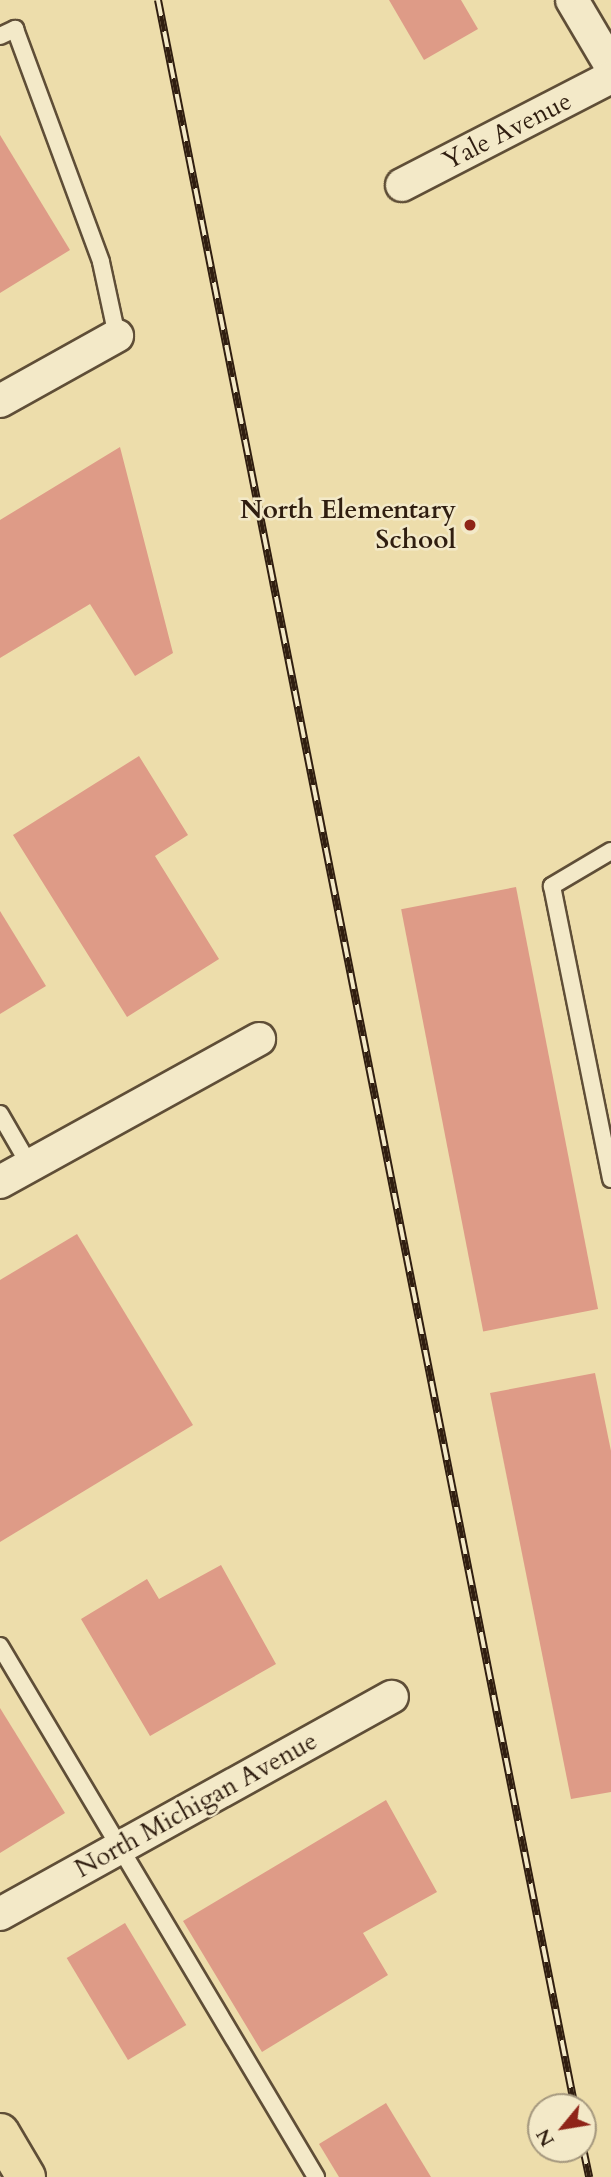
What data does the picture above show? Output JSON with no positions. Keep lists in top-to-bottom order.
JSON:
{
  "streets": {
    "street": ["Yale Avenue", "North Michigan Avenue"]
  },
  "places": ["North Elementary School"],
  "north": "bottom left"
}
